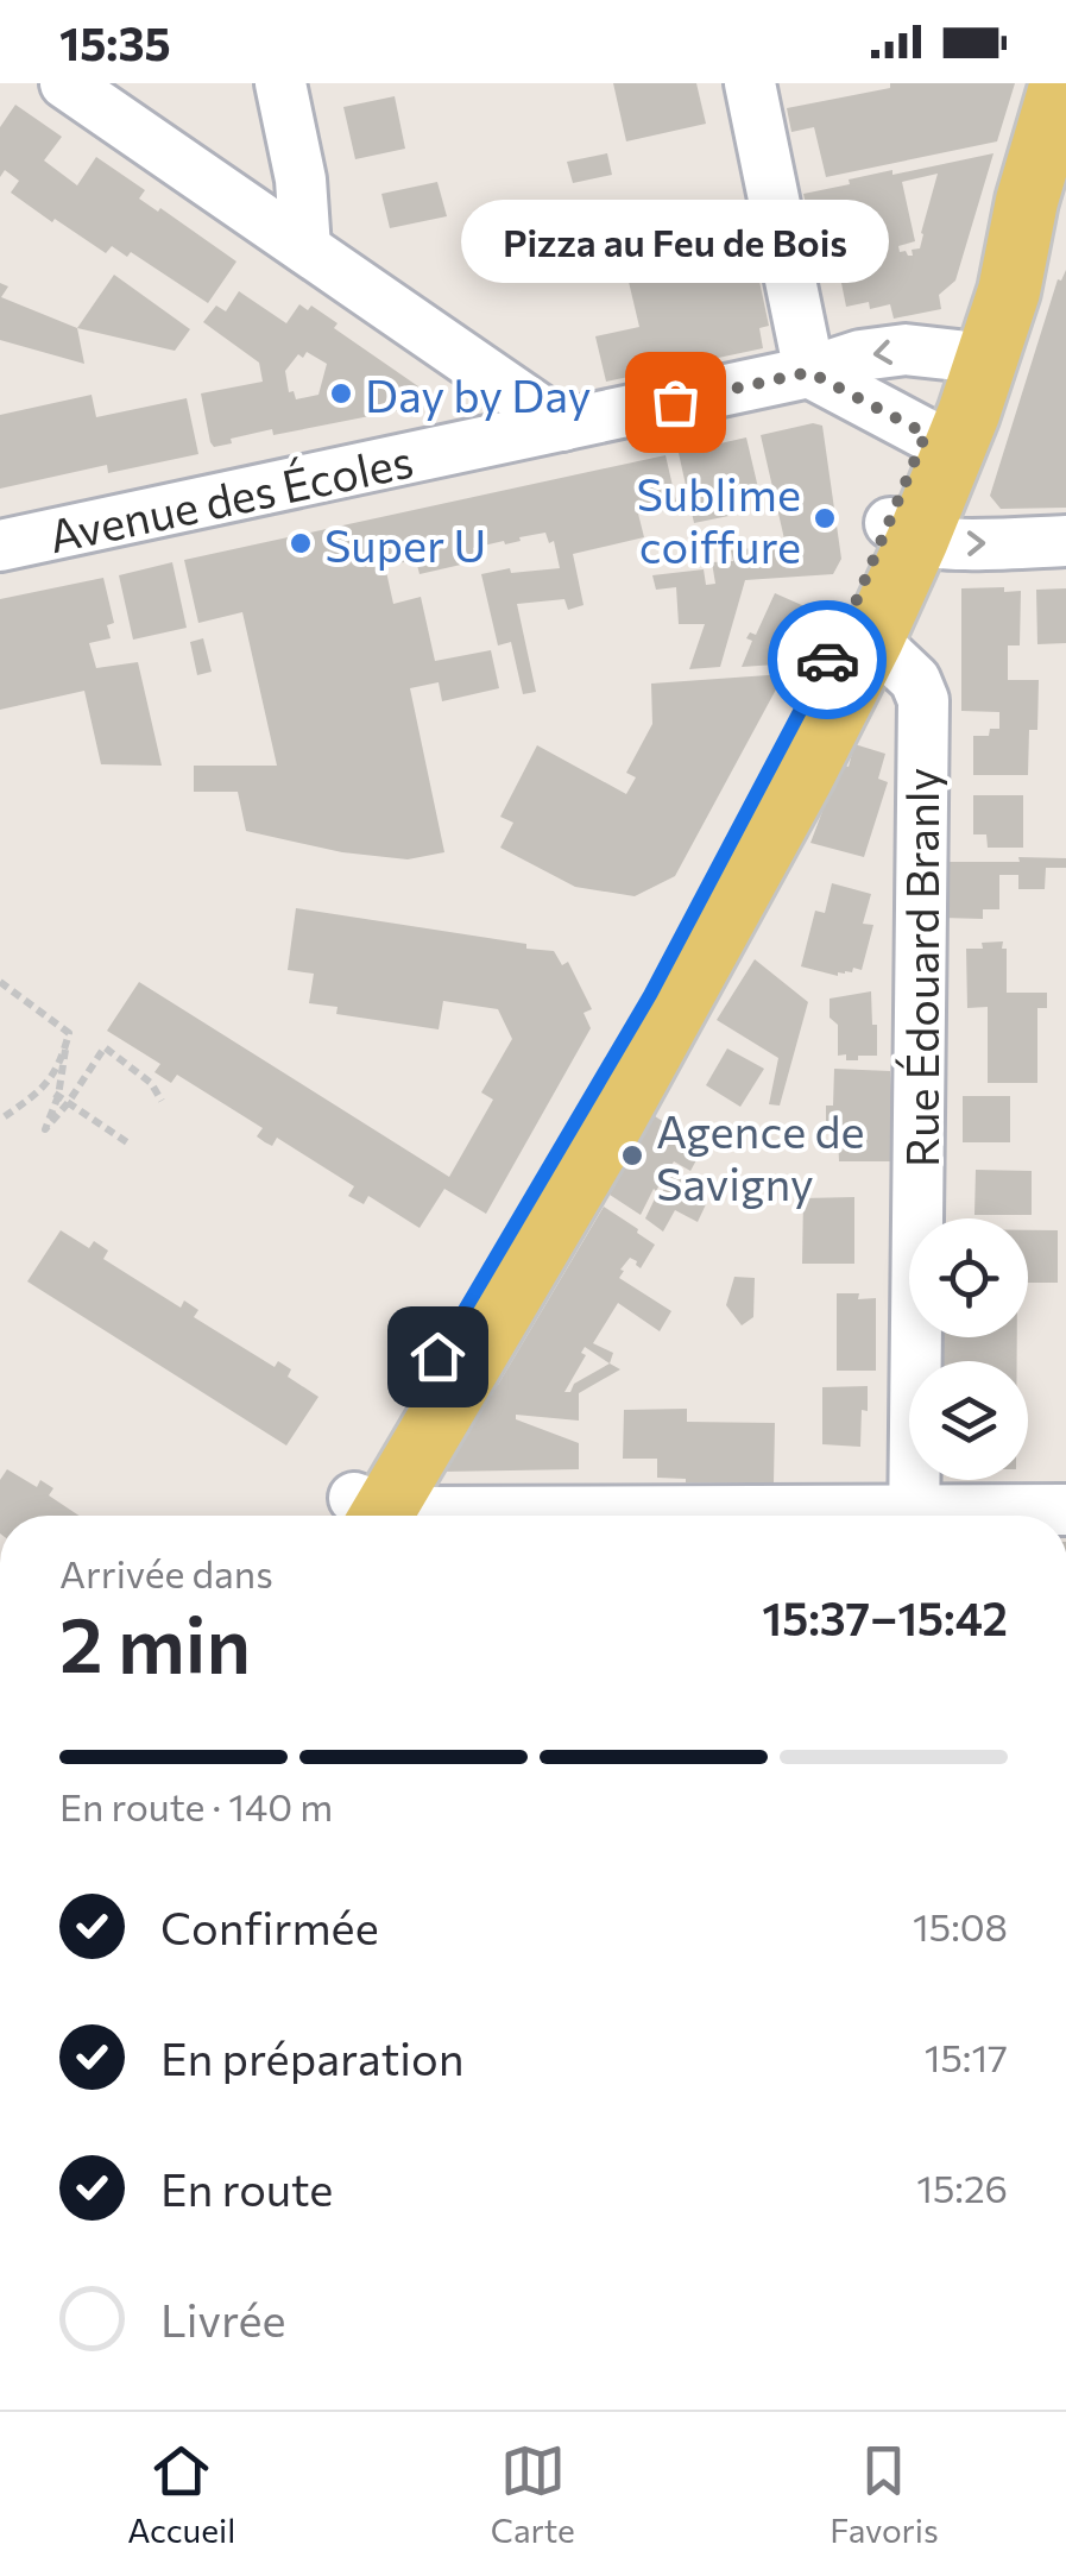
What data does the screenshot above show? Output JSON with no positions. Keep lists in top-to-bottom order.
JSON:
{
  "streets": {
    "street": ["Avenue des Écoles", "Rue Édouard Branly"]
  },
  "places": [
    "Day by Day",
    "Pizza au Feu de Bois",
    "Sublime coiffure",
    "Super U",
    "Agence de Savigny"
  ],
  "page": {
    "status": "15:35",
    "bubble": "Pizza au Feu de Bois",
    "heading": ["2 min", "Arrivée dans", "15:37–15:42"],
    "bar": "En route · 140 m",
    "list": [
      ["Confirmée", "15:08"],
      ["En préparation", "15:17"],
      ["En route", "15:26"],
      "Livrée"
    ],
    "tabs": ["Accueil", "Carte", "Favoris"]
  }
}
